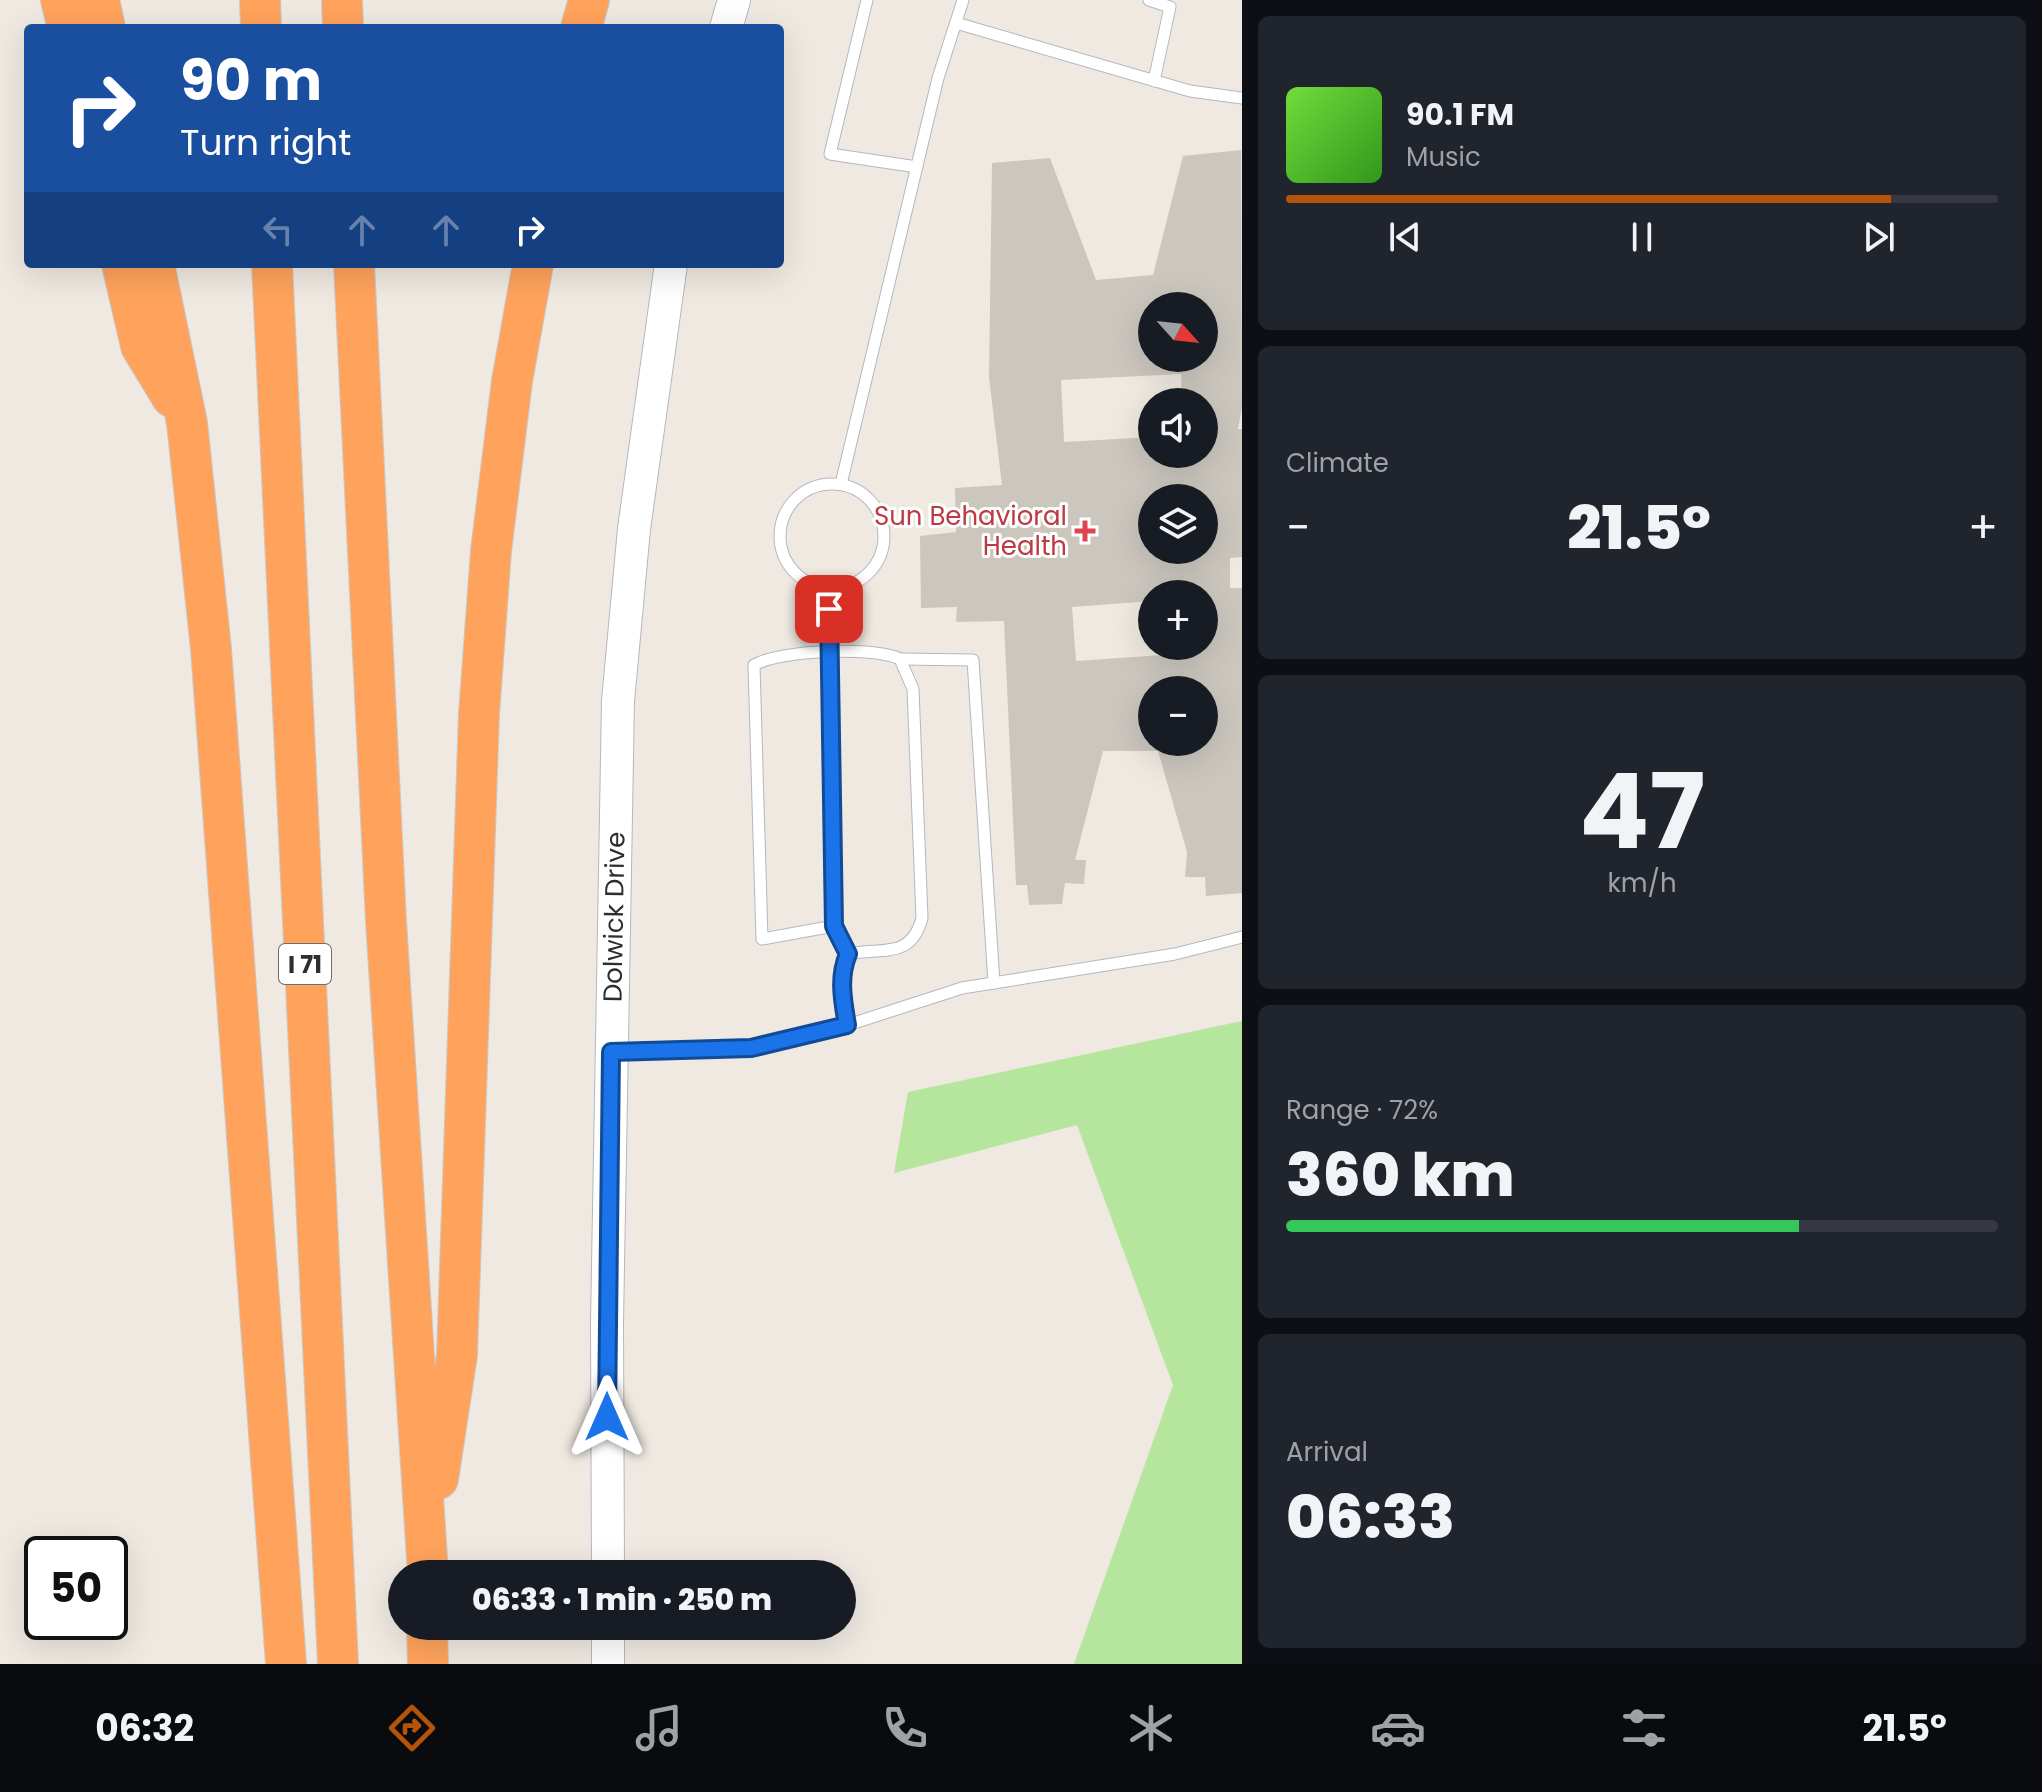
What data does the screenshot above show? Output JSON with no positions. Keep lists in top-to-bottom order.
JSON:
{
  "streets": {
    "highway": ["I 71"],
    "main road": ["Dolwick Drive"]
  },
  "places": {
    "health": ["Sun Behavioral Health"]
  },
  "north": "bottom right",
  "page": {
    "turn": ["90 m", "Turn right"],
    "song": ["90.1 FM", "Music"],
    "map_buttons": ["+", "−"],
    "tile": [
      "Climate",
      ["47", "km/h"],
      ["Range · 72%", "360 km"],
      ["Arrival", "06:33"]
    ],
    "heat": ["−", "21.5°", "+"],
    "limit": "50",
    "trip": "06:33 · 1 min · 250 m",
    "tabs": ["06:32", "21.5°"]
  }
}
